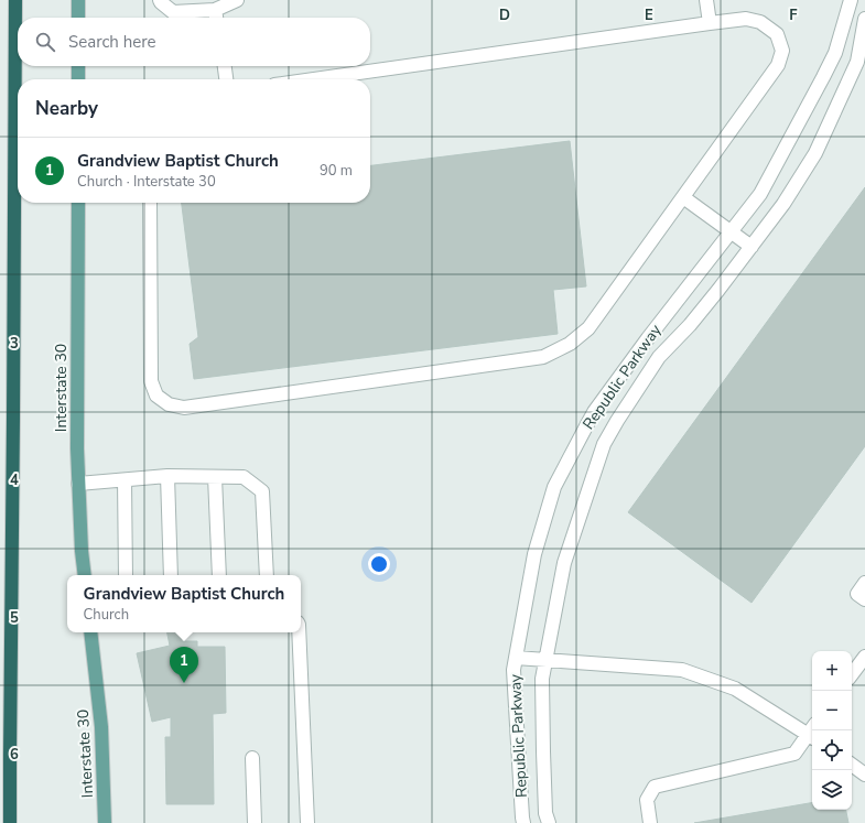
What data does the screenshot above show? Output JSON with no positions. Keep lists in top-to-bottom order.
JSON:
{
  "streets": {
    "main road": ["Interstate 30"],
    "street": ["Republic Parkway"]
  },
  "page": {
    "search": "Search here",
    "heading": "Nearby",
    "list": [
      {
        "mark": "1",
        "name": "Grandview Baptist Church",
        "note": "Church · Interstate 30",
        "value": "90 m"
      }
    ],
    "popup": ["Grandview Baptist Church", "Church"],
    "pins": "1",
    "map_buttons": ["+", "−"]
  },
  "grid": {
    "columns": ["D", "E", "F"],
    "rows": [
      "3",
      "4",
      "5",
      "6"
    ]
  }
}
